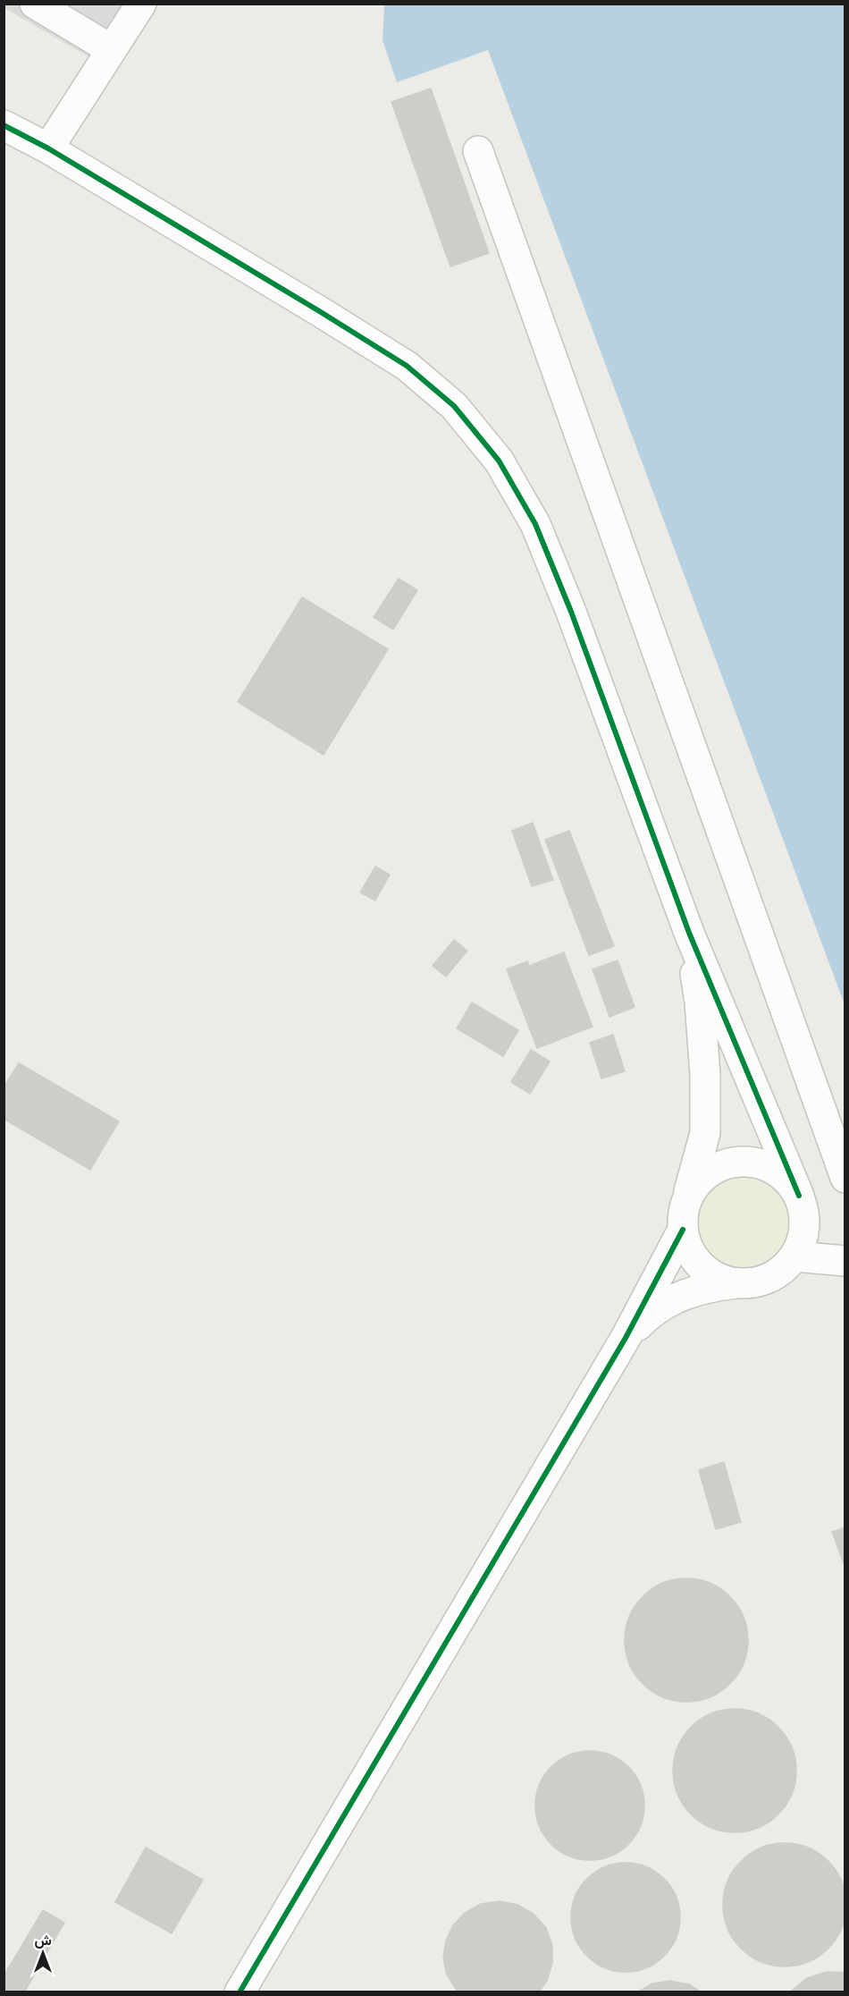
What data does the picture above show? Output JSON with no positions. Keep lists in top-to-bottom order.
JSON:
{
  "north": "top"
}
